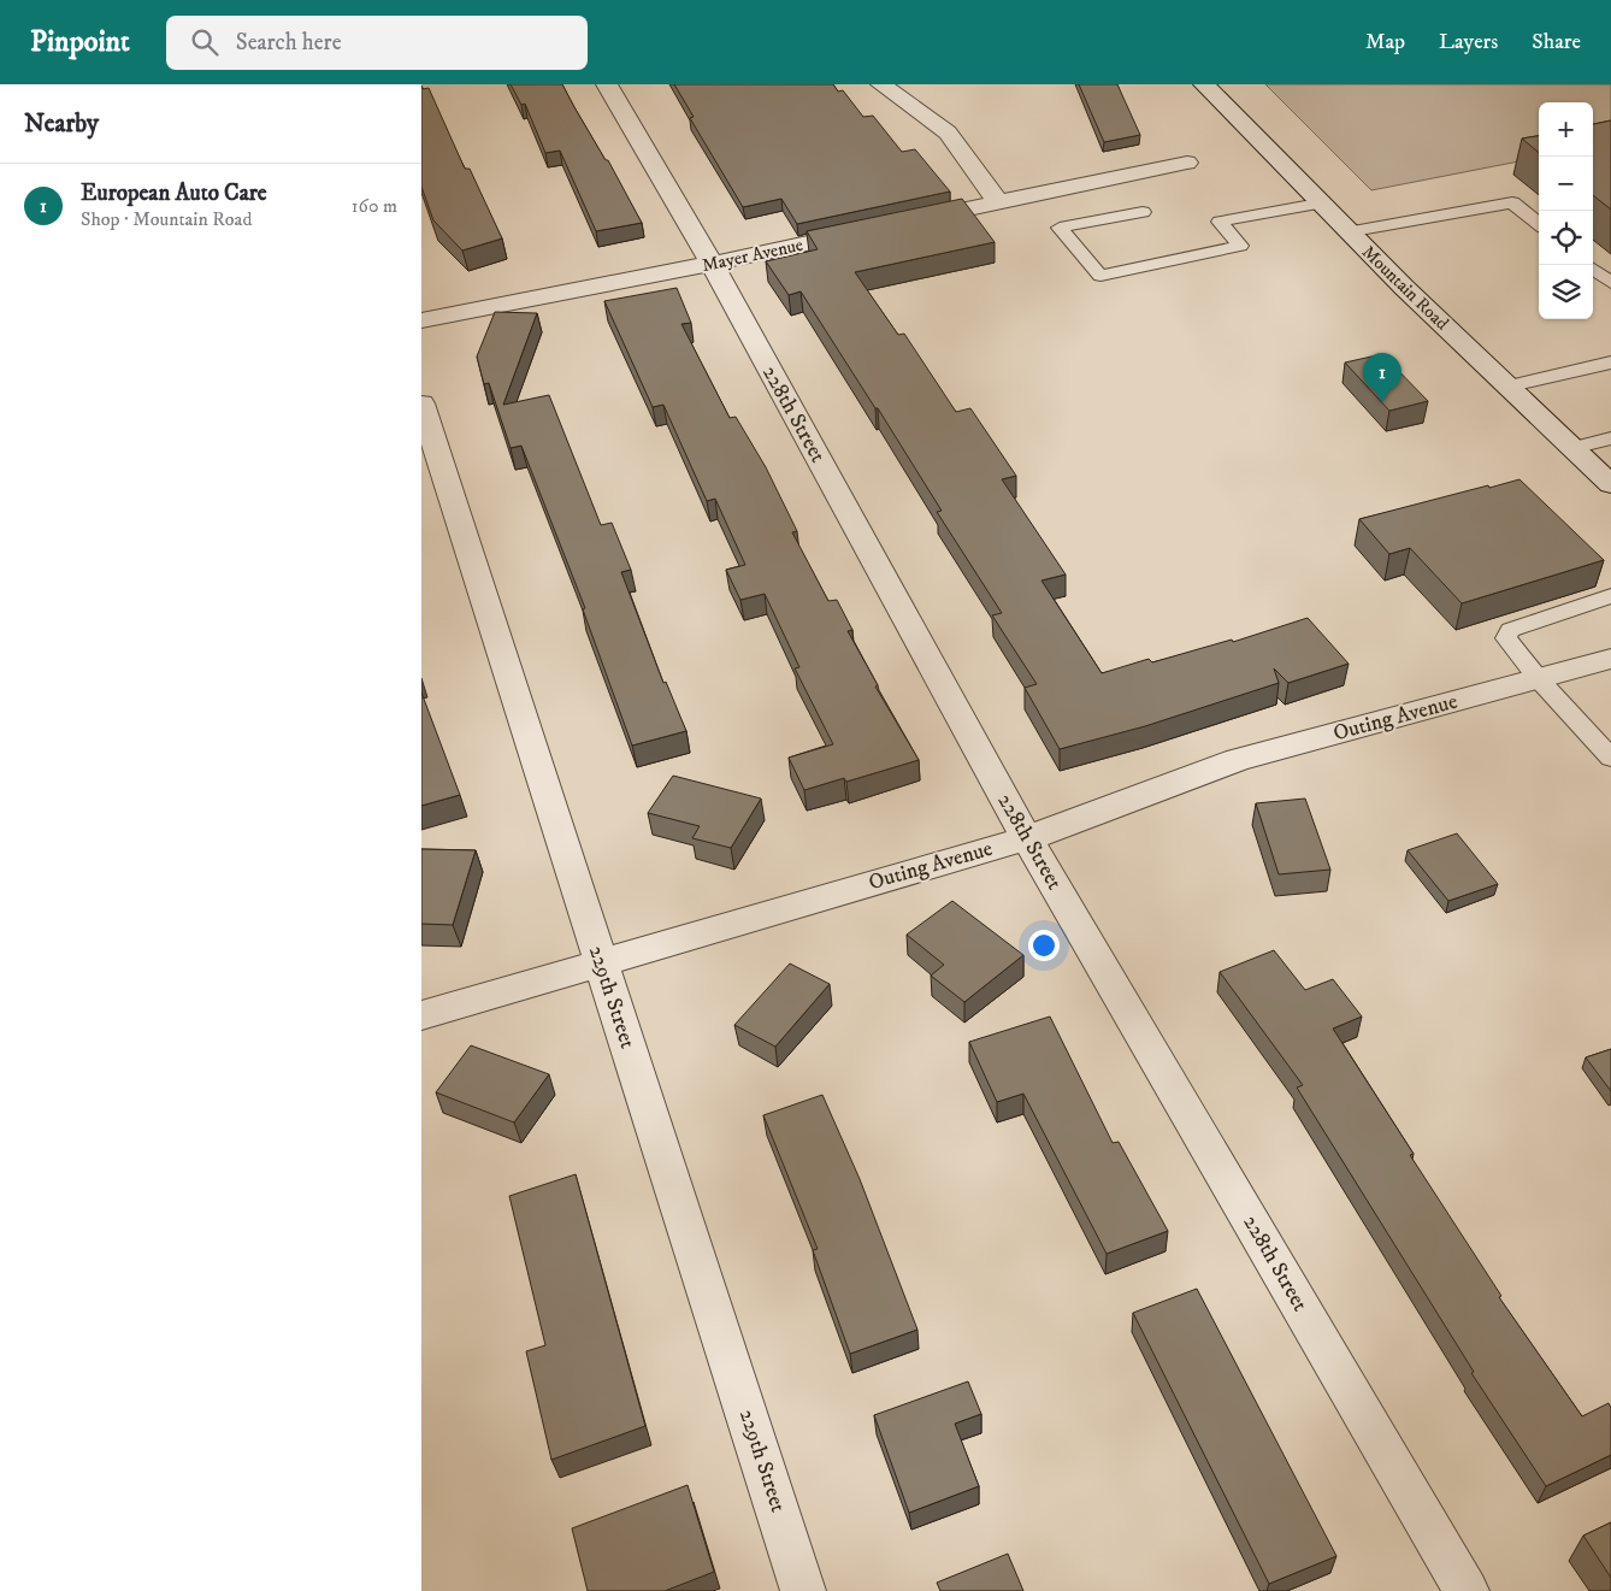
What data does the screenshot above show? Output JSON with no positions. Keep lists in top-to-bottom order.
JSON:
{
  "streets": {
    "street": [
      "Mayer Avenue",
      "Mountain Road",
      "228th Street",
      "Outing Avenue",
      "229th Street"
    ]
  },
  "crossings": [
    ["Mayer Avenue", "228th Street"],
    ["228th Street", "Outing Avenue"],
    ["Outing Avenue", "229th Street"]
  ],
  "page": {
    "header": "Pinpoint",
    "search": "Search here",
    "nav": ["Map", "Layers", "Share"],
    "heading": "Nearby",
    "map_buttons": ["+", "−"],
    "list": [
      {
        "mark": "1",
        "name": "European Auto Care",
        "note": "Shop · Mountain Road",
        "value": "160 m"
      }
    ],
    "pins": "1"
  }
}
